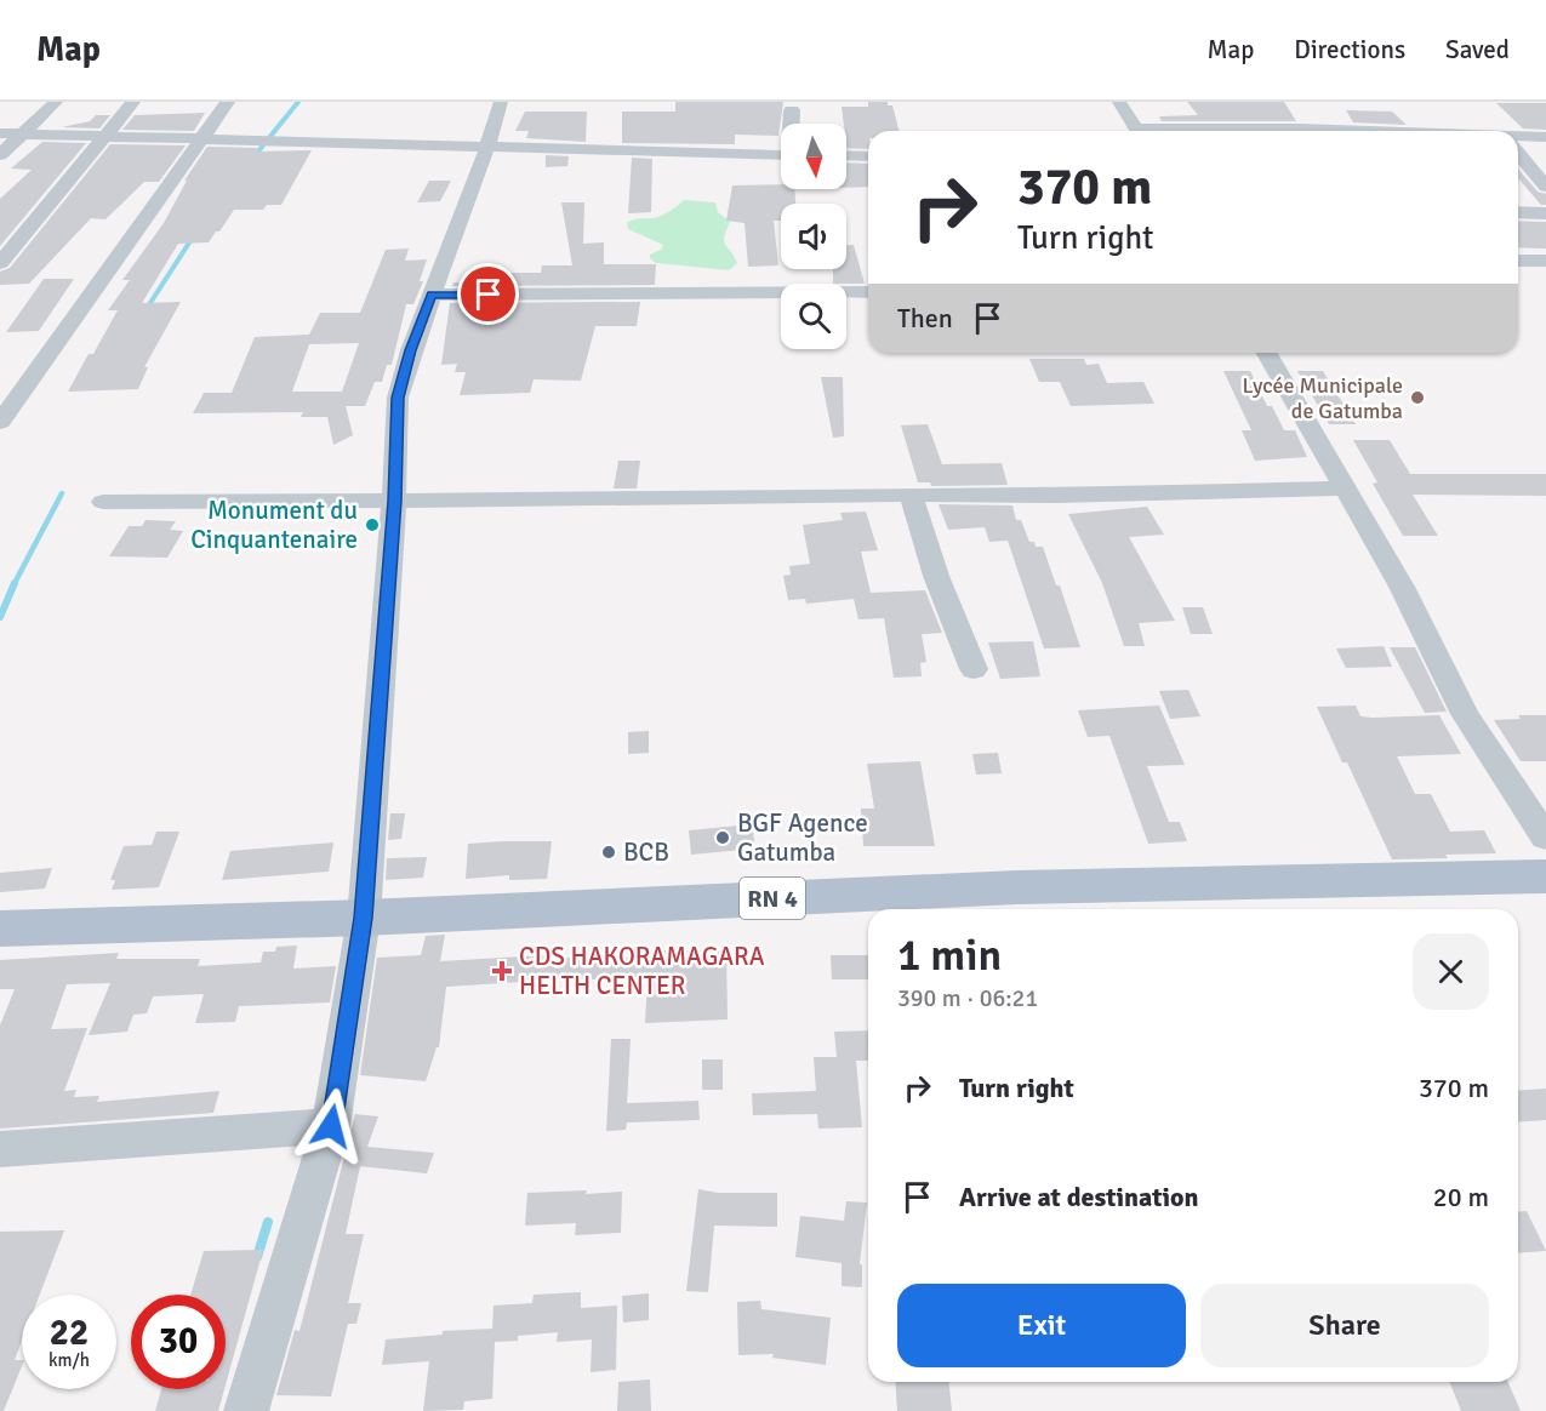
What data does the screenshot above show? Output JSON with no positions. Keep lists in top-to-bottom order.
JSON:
{
  "streets": {
    "main road": ["RN 4"]
  },
  "places": {
    "other": [
      "Lycée Municipale de Gatumba",
      "Monument du Cinquantenaire",
      "BGF Agence Gatumba",
      "BCB"
    ],
    "health": ["CDS HAKORAMAGARA HELTH CENTER"]
  },
  "north": "bottom",
  "page": {
    "header": "Map",
    "nav": ["Map", "Directions", "Saved"],
    "turn": ["370 m", "Turn right"],
    "then": "Then",
    "heading": ["1 min", "390 m · 06:21"],
    "list": [
      {
        "name": "Turn right",
        "value": "370 m"
      },
      {
        "name": "Arrive at destination",
        "value": "20 m"
      }
    ],
    "buttons": ["Exit", "Share"],
    "speed": "22 km/h",
    "limit": "30"
  }
}
